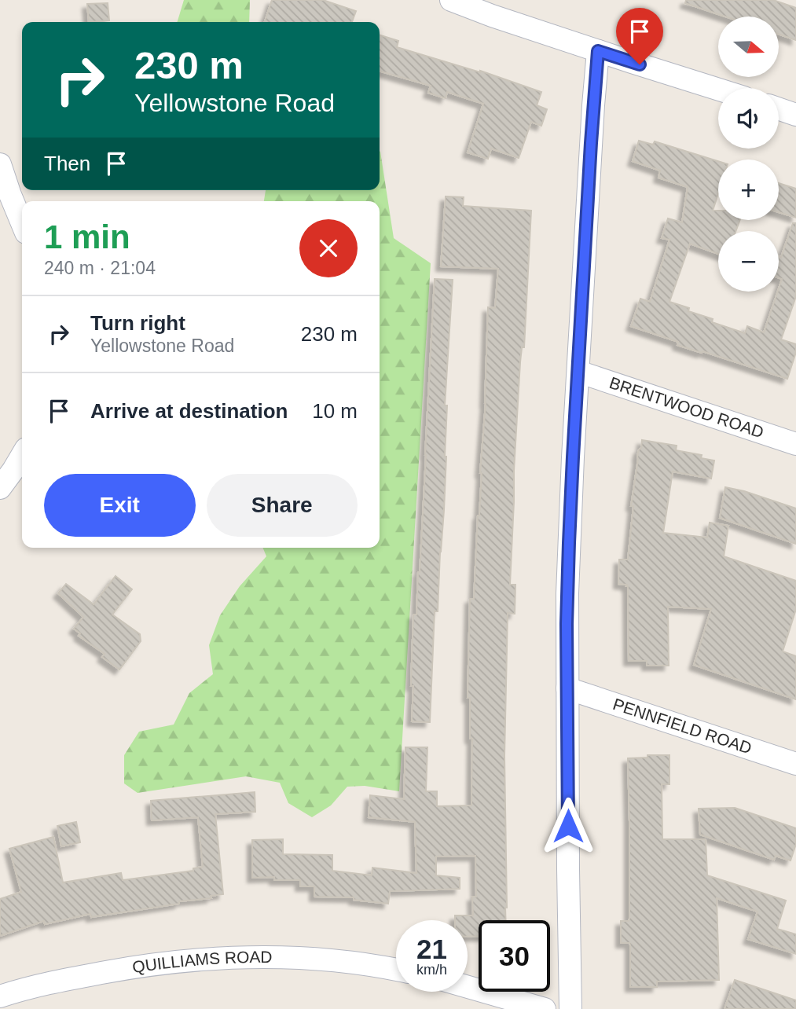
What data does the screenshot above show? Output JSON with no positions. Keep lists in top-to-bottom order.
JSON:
{
  "streets": {
    "street": ["BRENTWOOD ROAD", "PENNFIELD ROAD", "QUILLIAMS ROAD"]
  },
  "north": "right",
  "page": {
    "map_buttons": ["+", "−"],
    "turn": ["230 m", "Yellowstone Road"],
    "then": "Then",
    "heading": ["1 min", "240 m · 21:04"],
    "list": [
      {
        "name": "Turn right",
        "note": "Yellowstone Road",
        "value": "230 m"
      },
      {
        "name": "Arrive at destination",
        "value": "10 m"
      }
    ],
    "buttons": ["Exit", "Share"],
    "speed": "21 km/h",
    "limit": "30"
  }
}
